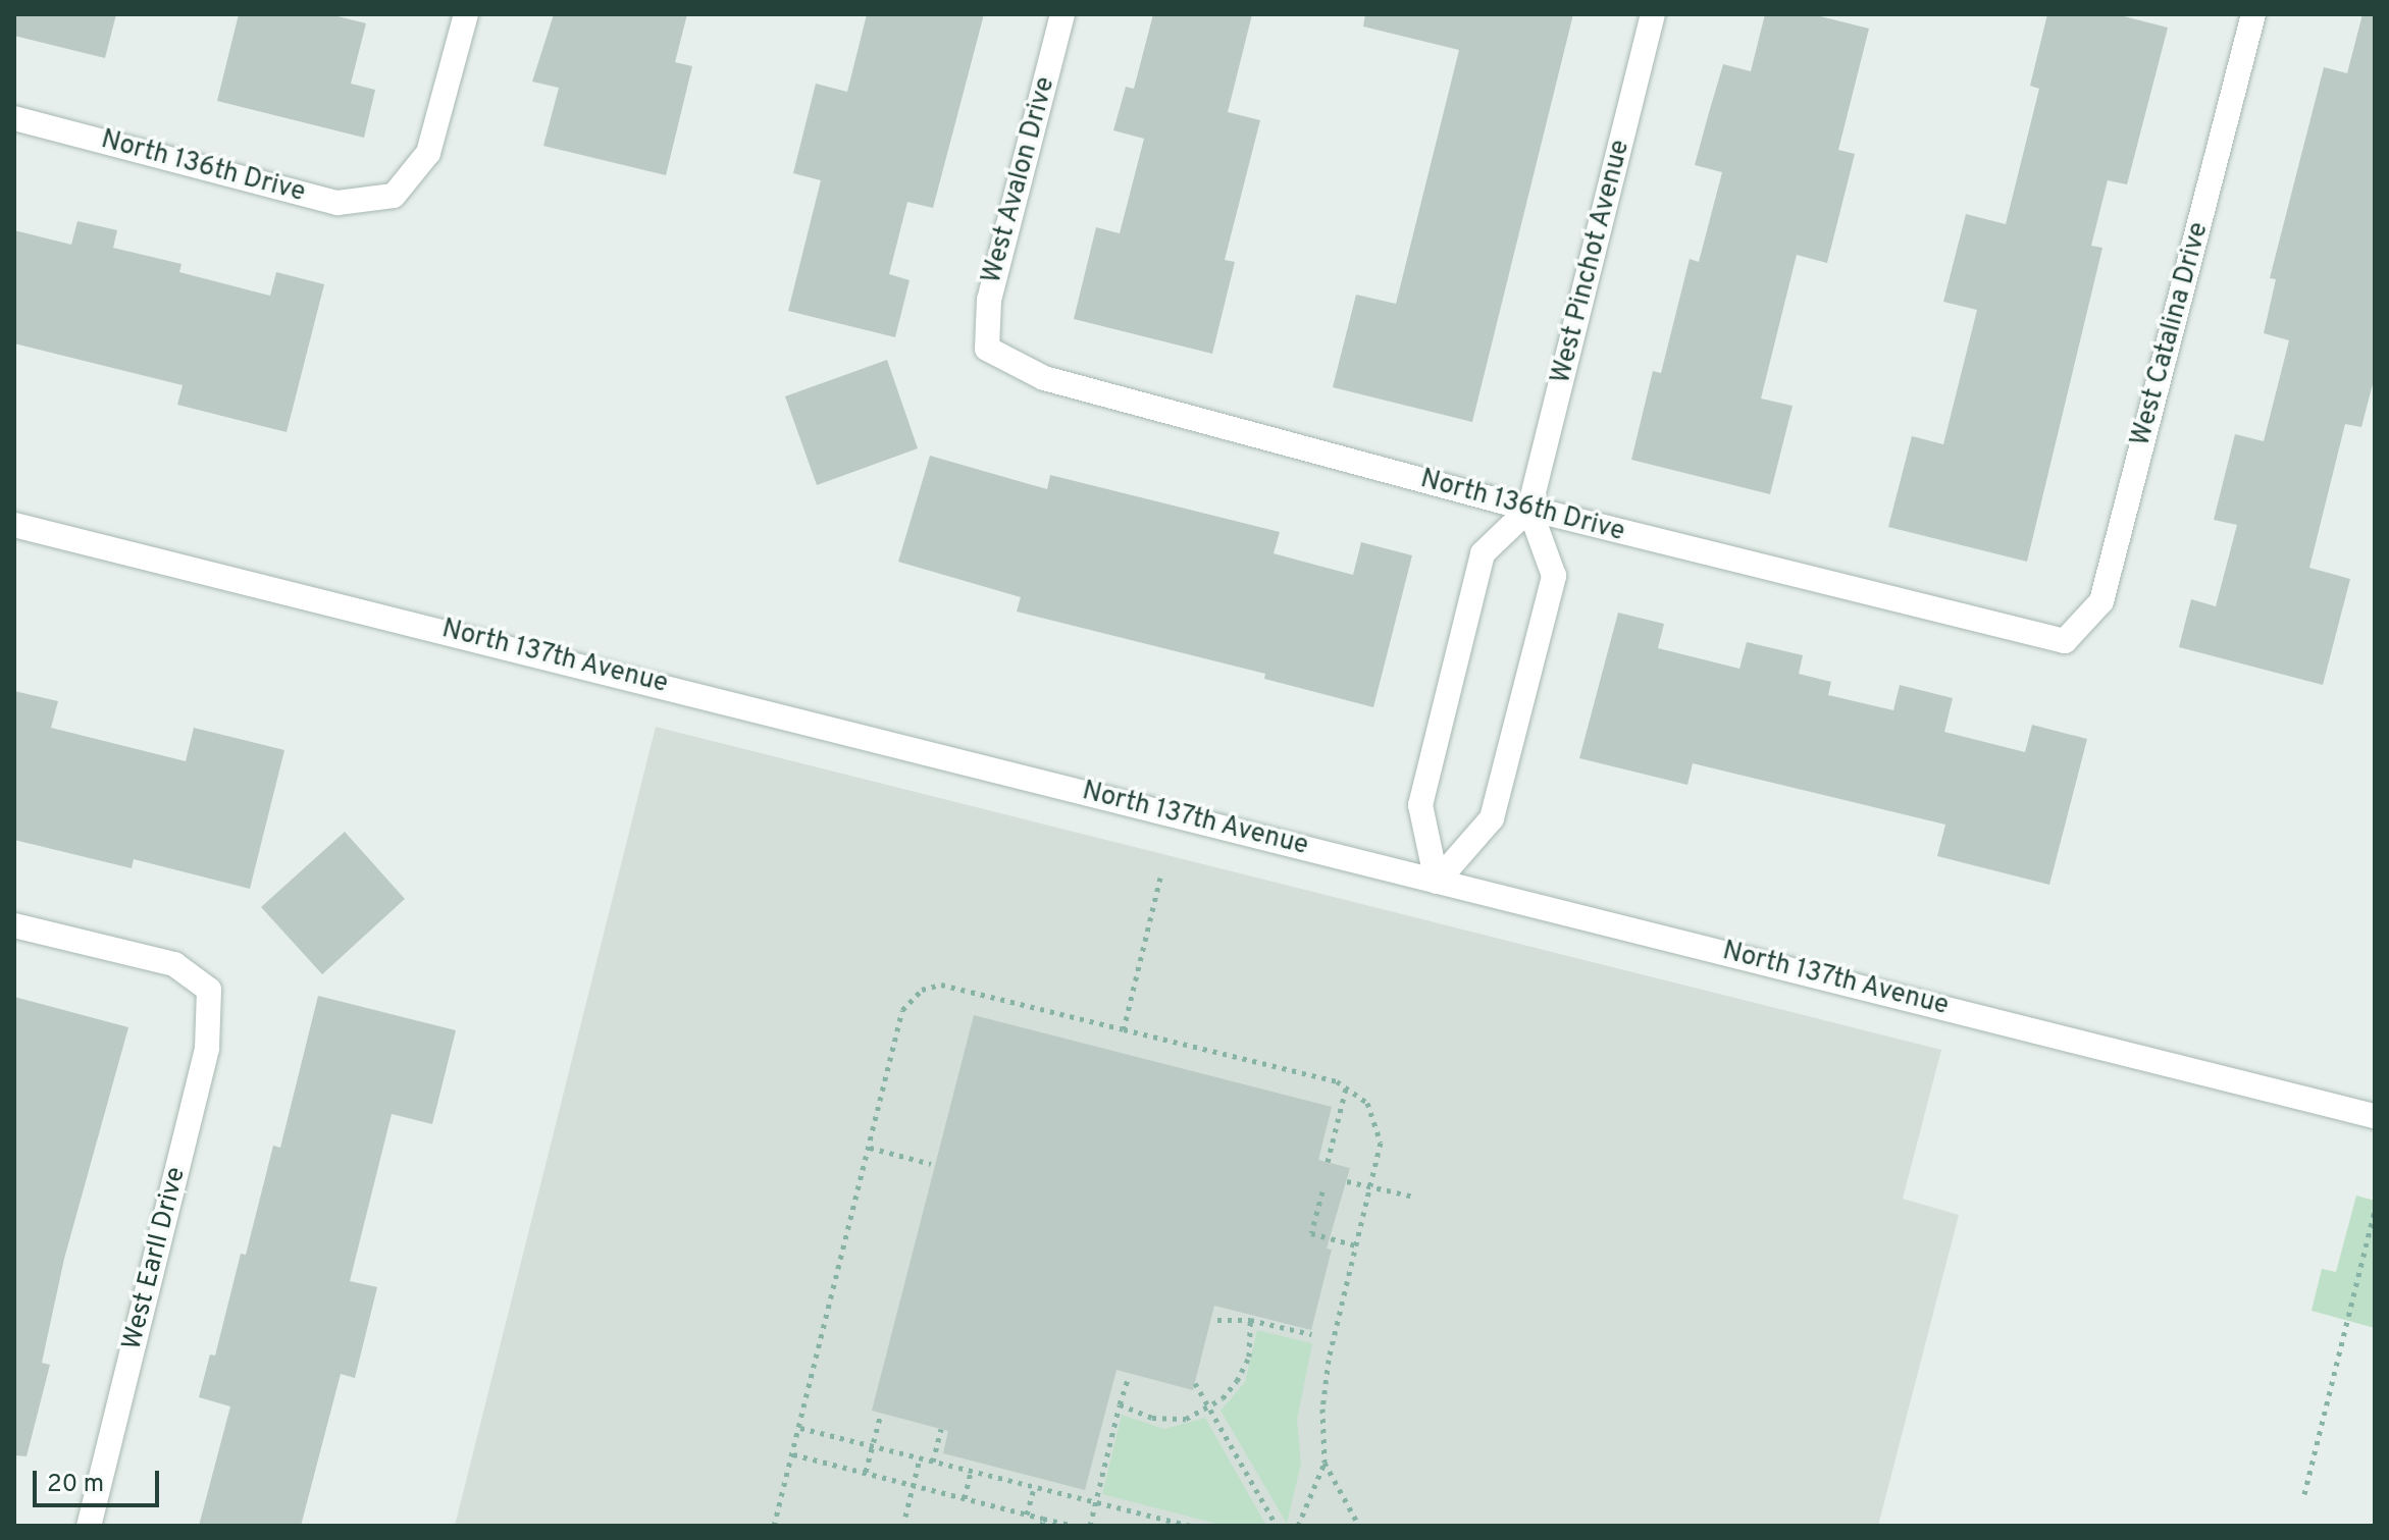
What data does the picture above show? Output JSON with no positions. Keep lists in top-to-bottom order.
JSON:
{
  "streets": {
    "street": [
      "North 136th Drive",
      "West Avalon Drive",
      "West Pinchot Avenue",
      "West Catalina Drive",
      "North 137th Avenue",
      "West Earll Drive"
    ]
  },
  "crossings": [
    ["North 136th Drive", "West Avalon Drive"],
    ["North 136th Drive", "West Pinchot Avenue"],
    ["North 136th Drive", "West Catalina Drive"]
  ],
  "scale_bar": "20 m"
}
